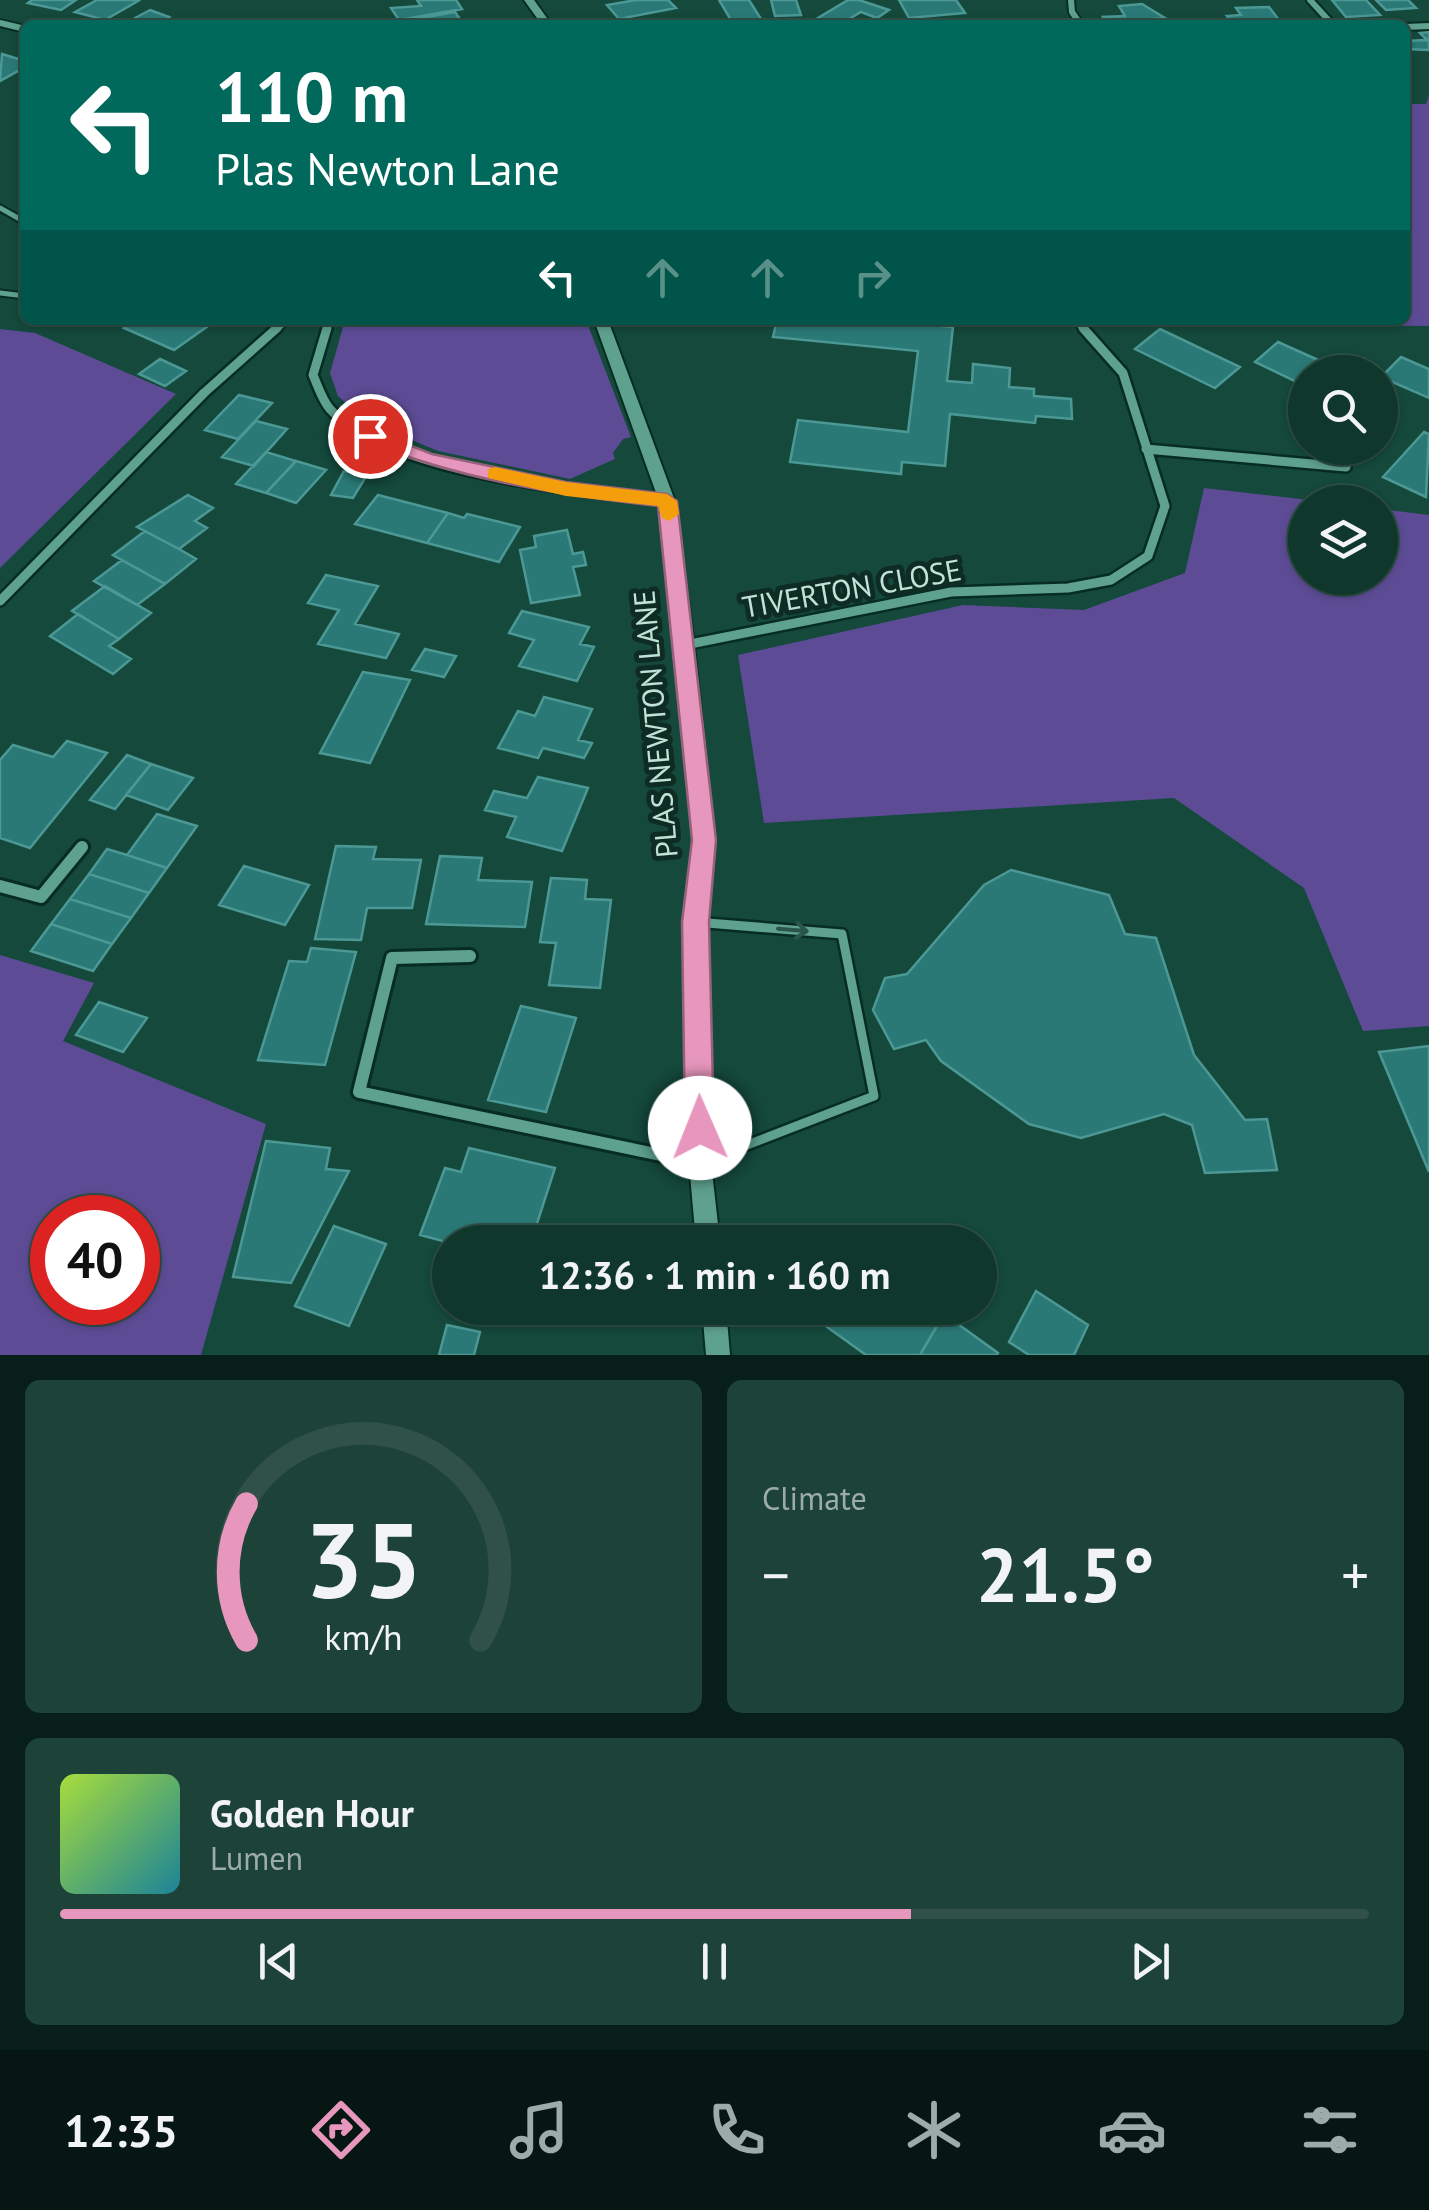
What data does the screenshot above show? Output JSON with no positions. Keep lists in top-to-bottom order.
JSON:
{
  "streets": {
    "street": ["TIVERTON CLOSE", "PLAS NEWTON LANE"]
  },
  "crossings": [
    ["TIVERTON CLOSE", "PLAS NEWTON LANE"]
  ],
  "page": {
    "turn": ["110 m", "Plas Newton Lane"],
    "limit": "40",
    "trip": "12:36 · 1 min · 160 m",
    "tile": "Climate",
    "heat": ["−", "21.5°", "+"],
    "song": ["Golden Hour", "Lumen"],
    "tabs": "12:35",
    "gauge": ["35", "km/h"]
  }
}
